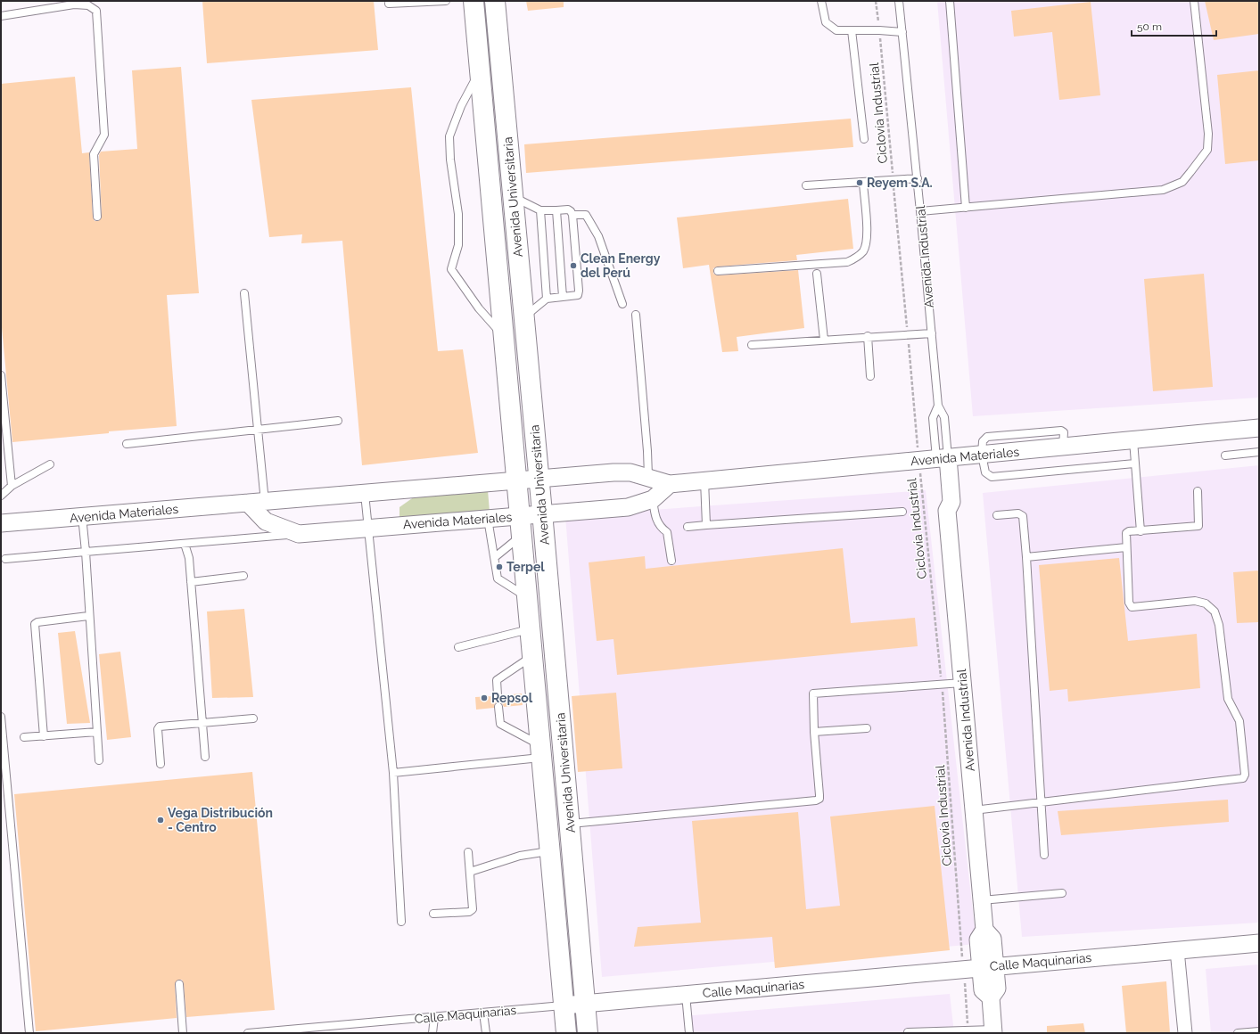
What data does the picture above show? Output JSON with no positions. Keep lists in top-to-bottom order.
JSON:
{
  "streets": {
    "main road": ["Avenida Universitaria"],
    "street": ["Avenida Industrial", "Avenida Materiales", "Calle Maquinarias"],
    "path": ["Ciclovía Industrial"]
  },
  "crossings": [
    ["Ciclovía Industrial", "Avenida Materiales"],
    ["Ciclovía Industrial", "Calle Maquinarias"],
    ["Avenida Universitaria", "Avenida Materiales"],
    ["Avenida Universitaria", "Calle Maquinarias"],
    ["Avenida Industrial", "Avenida Materiales"],
    ["Avenida Industrial", "Calle Maquinarias"]
  ],
  "places": [
    "Reyem S.A.",
    "Clean Energy del Perú",
    "Terpel",
    "Repsol",
    "Vega Distribución - Centro"
  ],
  "scale_bar": "50 m"
}
